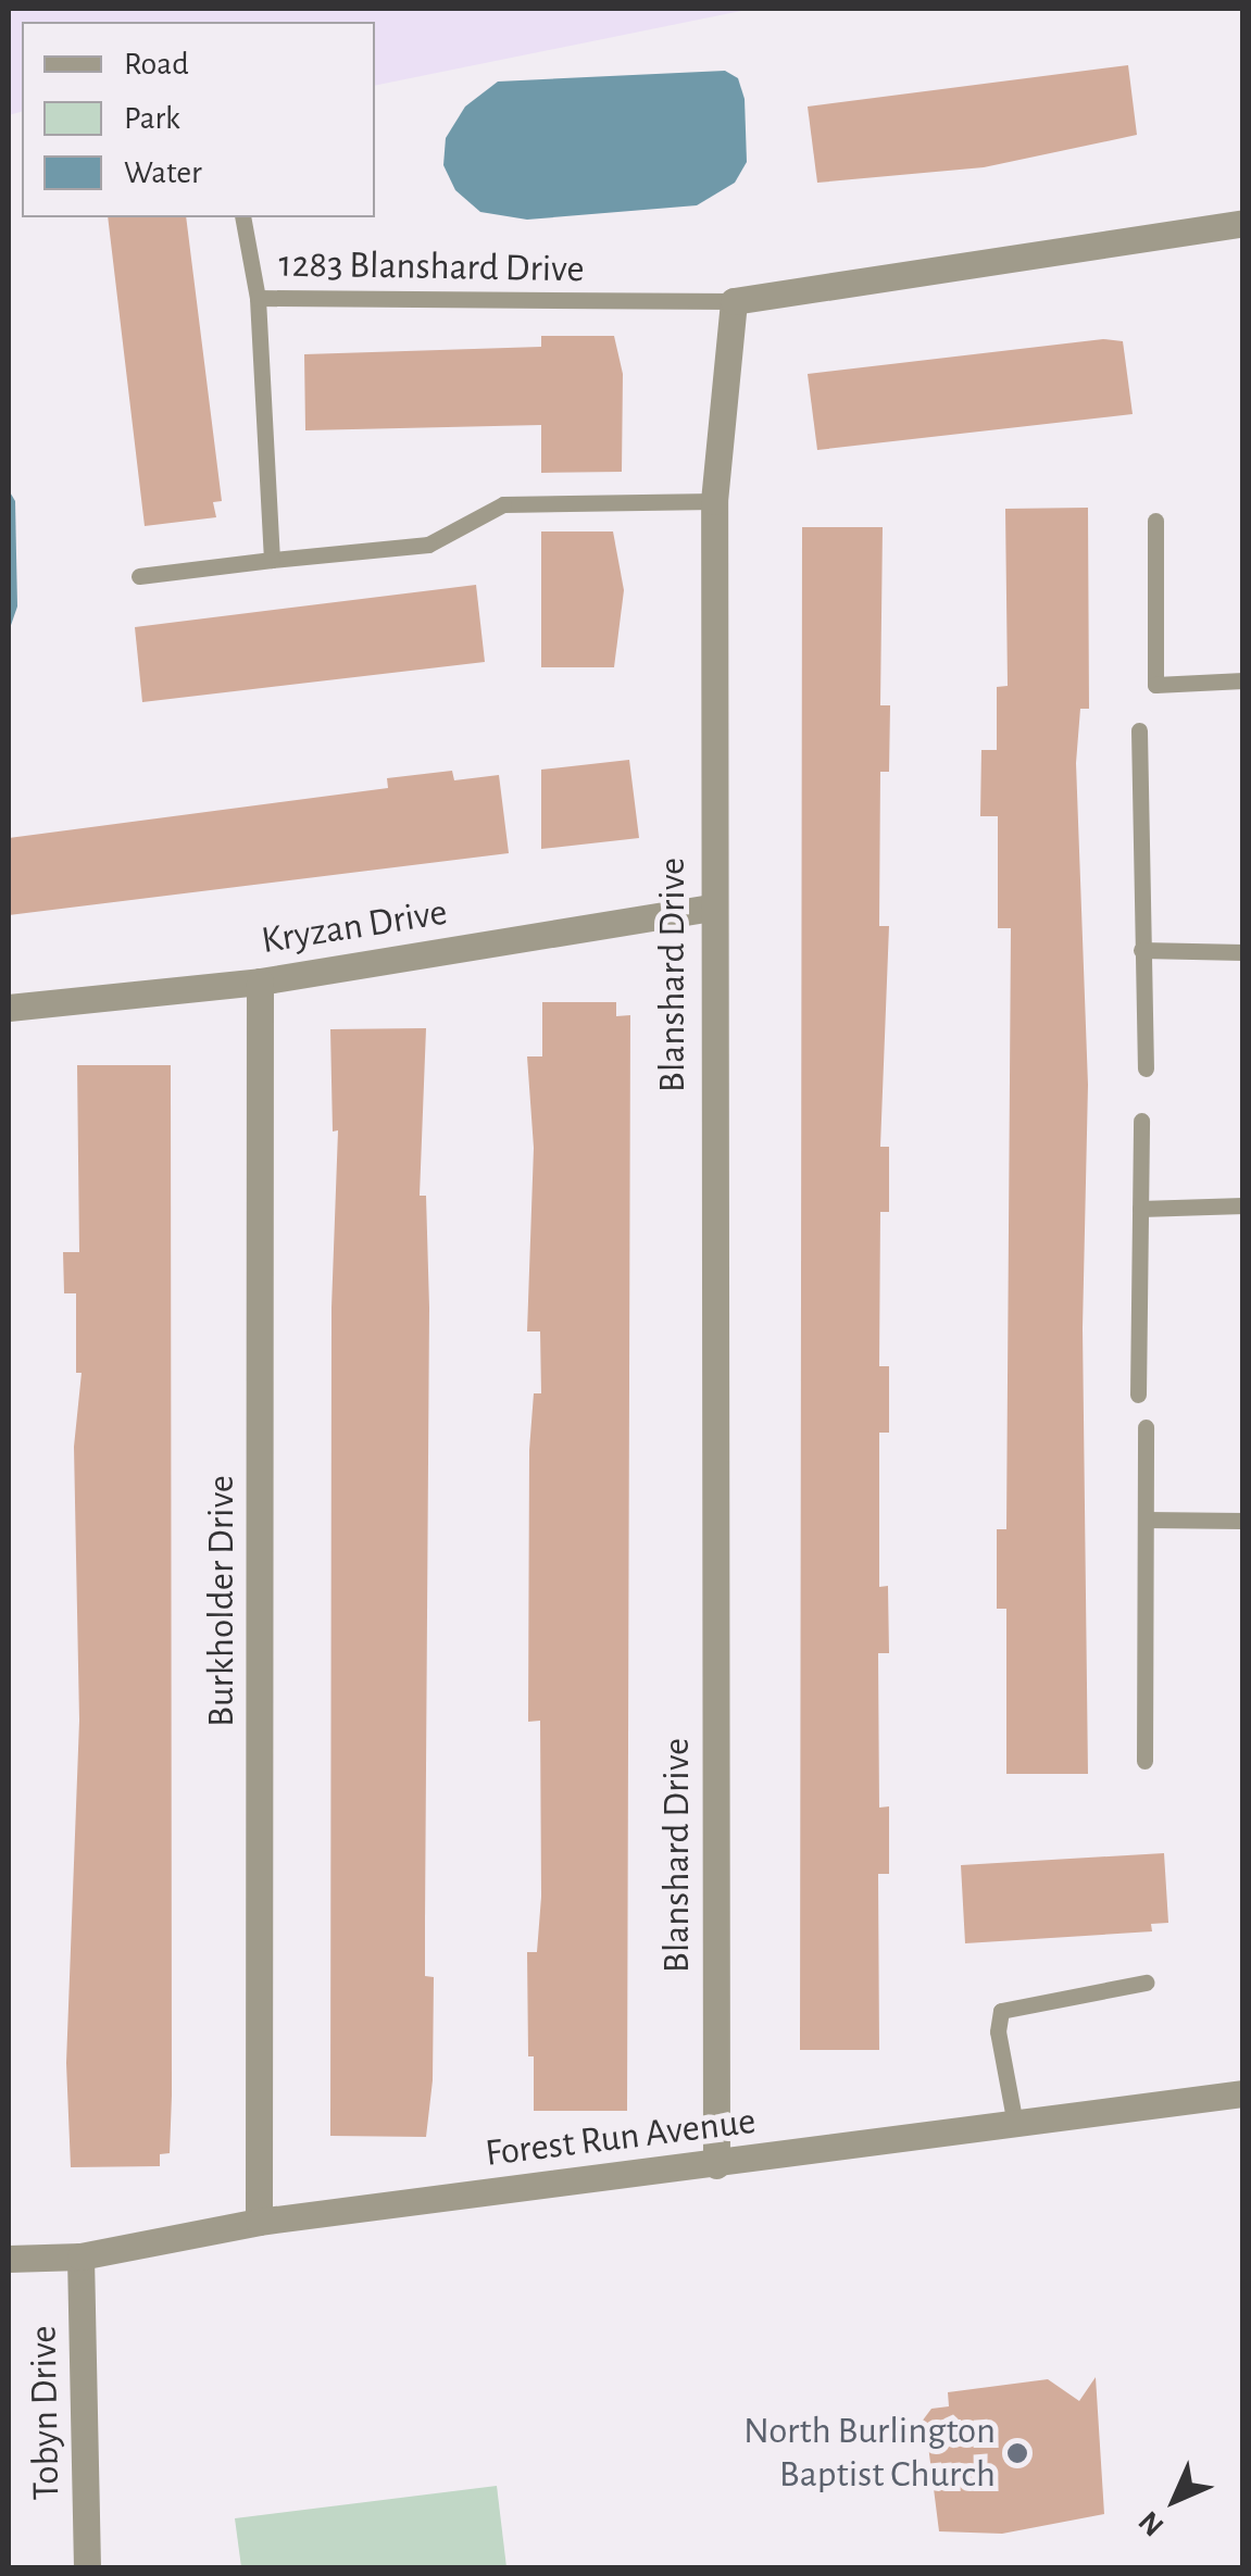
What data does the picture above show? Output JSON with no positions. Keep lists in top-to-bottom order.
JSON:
{
  "streets": {
    "street": [
      "Kryzan Drive",
      "Blanshard Drive",
      "Burkholder Drive",
      "Forest Run Avenue",
      "Tobyn Drive"
    ],
    "lane": ["1283 Blanshard Drive"]
  },
  "crossings": [
    ["1283 Blanshard Drive", "Blanshard Drive"],
    ["Kryzan Drive", "Blanshard Drive"],
    ["Kryzan Drive", "Burkholder Drive"],
    ["Blanshard Drive", "Forest Run Avenue"],
    ["Burkholder Drive", "Forest Run Avenue"],
    ["Forest Run Avenue", "Tobyn Drive"]
  ],
  "places": ["North Burlington Baptist Church"],
  "legend": ["Road", "Park", "Water"],
  "north": "bottom left"
}
